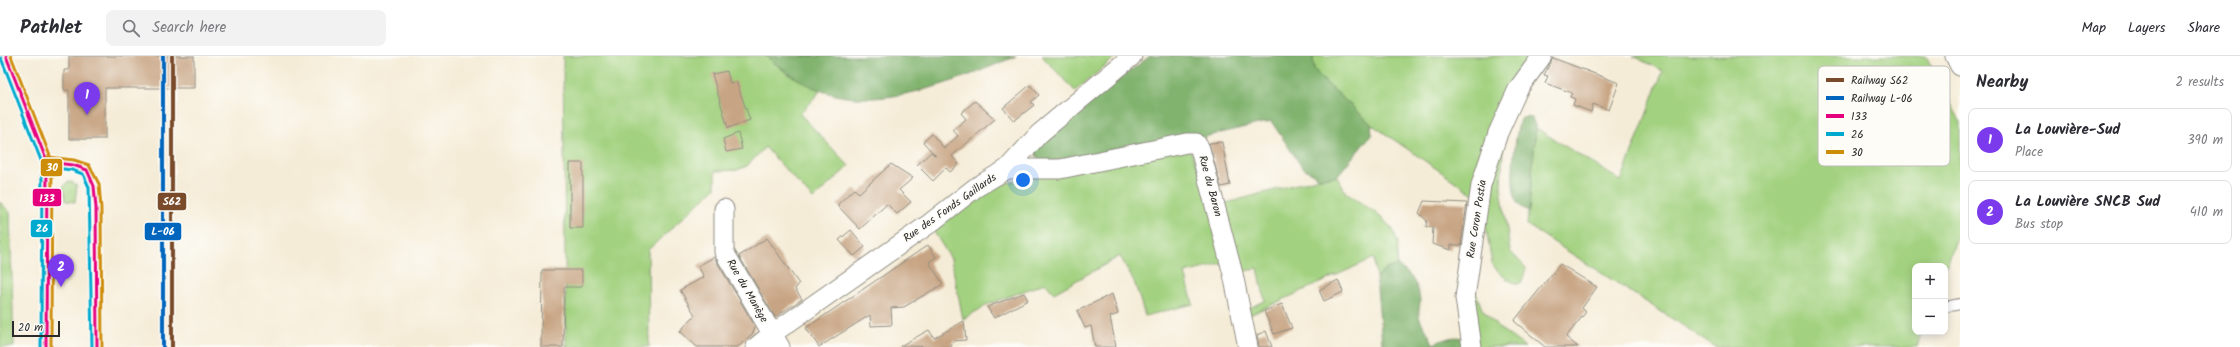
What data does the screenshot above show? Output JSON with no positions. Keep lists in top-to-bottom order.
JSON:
{
  "streets": {
    "street": [
      "Rue du Baron",
      "Rue des Fonds Gaillards",
      "Rue Coron Postia",
      "Rue du Manège"
    ]
  },
  "crossings": [
    ["Rue du Baron", "Rue des Fonds Gaillards"],
    ["Rue des Fonds Gaillards", "Rue du Manège"]
  ],
  "lines": [
    "rail line S62",
    "rail line L-06",
    "transit line 133",
    "transit line 30",
    "transit line 26"
  ],
  "legend": [
    "Railway S62",
    "Railway L-06",
    "133",
    "26",
    "30"
  ],
  "scale_bar": "20 m",
  "page": {
    "header": "Pathlet",
    "search": "Search here",
    "nav": ["Map", "Layers", "Share"],
    "heading": ["Nearby", "2 results"],
    "pins": ["1", "2"],
    "list": [
      {
        "mark": "1",
        "name": "La Louvière-Sud",
        "note": "Place",
        "value": "390 m"
      },
      {
        "mark": "2",
        "name": "La Louvière SNCB Sud",
        "note": "Bus stop",
        "value": "410 m"
      }
    ],
    "map_buttons": ["+", "−"],
    "scale": "20 m"
  }
}
